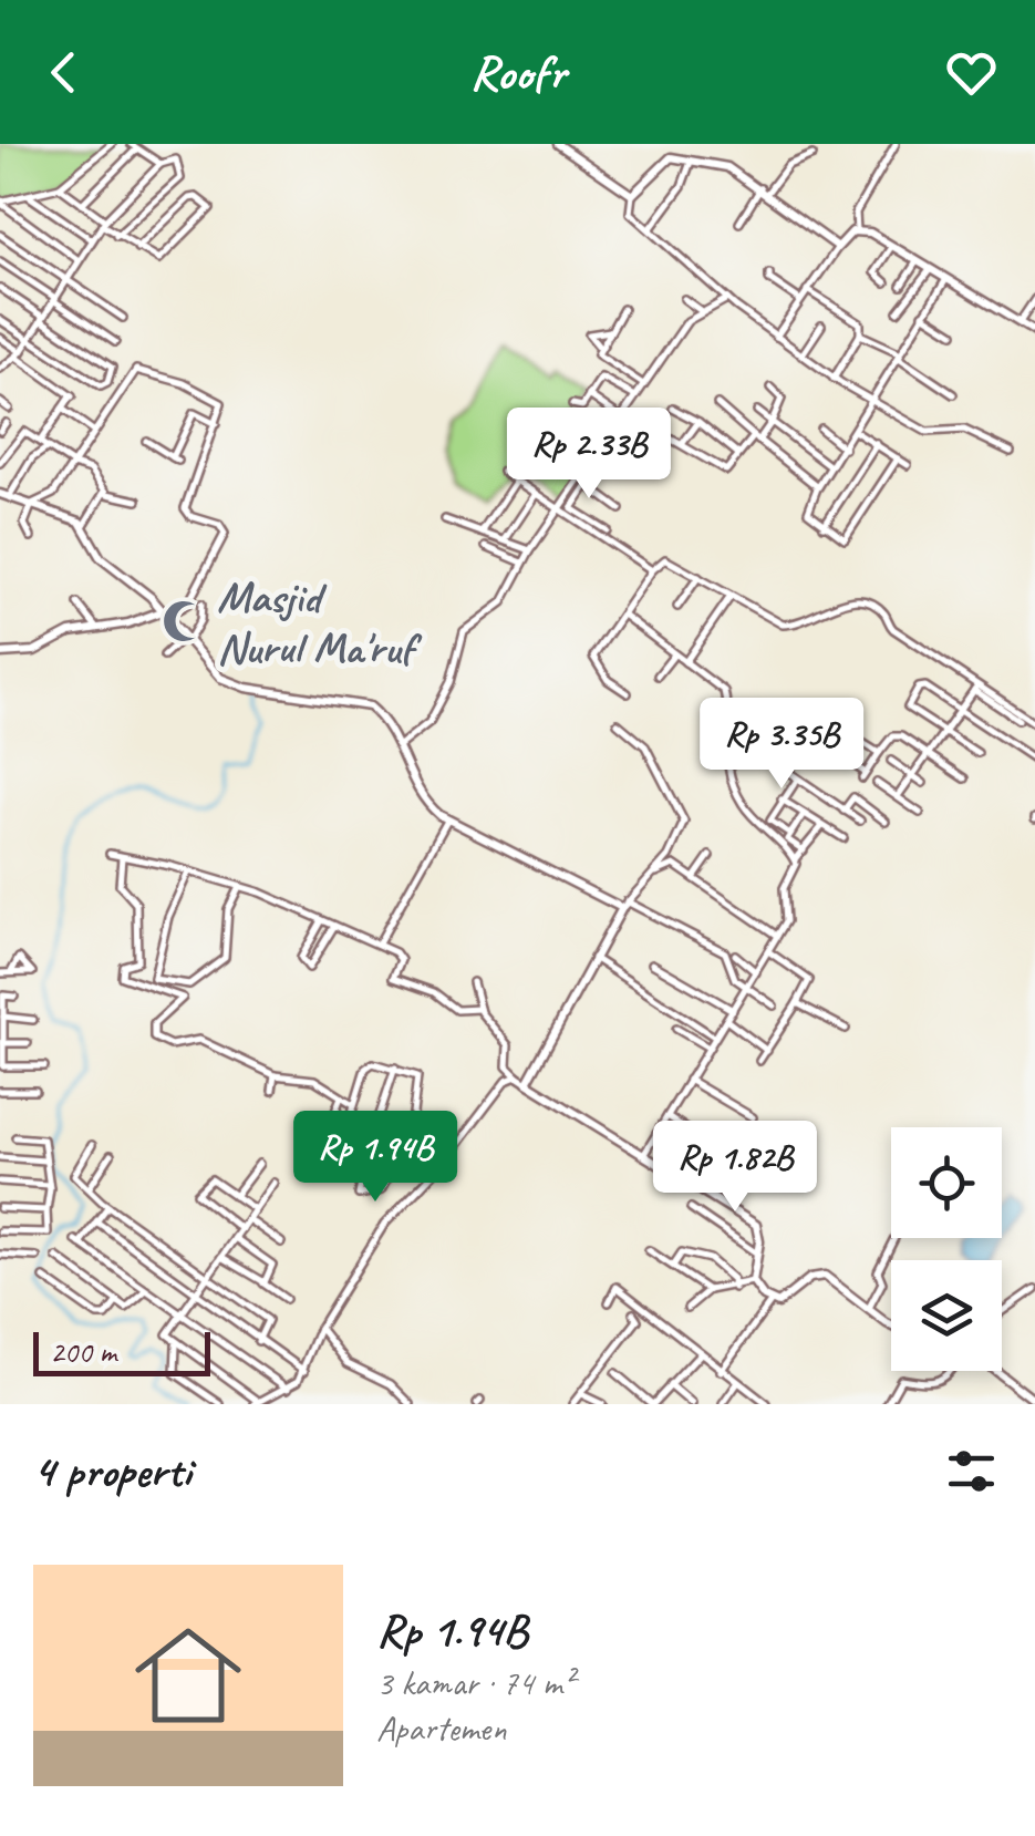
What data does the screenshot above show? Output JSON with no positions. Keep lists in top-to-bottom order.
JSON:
{
  "places": {
    "mosque": ["Masjid Nurul Ma'ruf"]
  },
  "scale_bar": "200 m",
  "page": {
    "header": "Roofr",
    "price": [
      "Rp 2.33B",
      "Rp 3.35B",
      "Rp 1.94B",
      "Rp 1.82B"
    ],
    "scale": "200 m",
    "heading": "4 properti",
    "list": [
      {
        "name": "Rp 1.94B",
        "note": "3 kamar · 74 m² · Apartemen"
      }
    ]
  }
}
